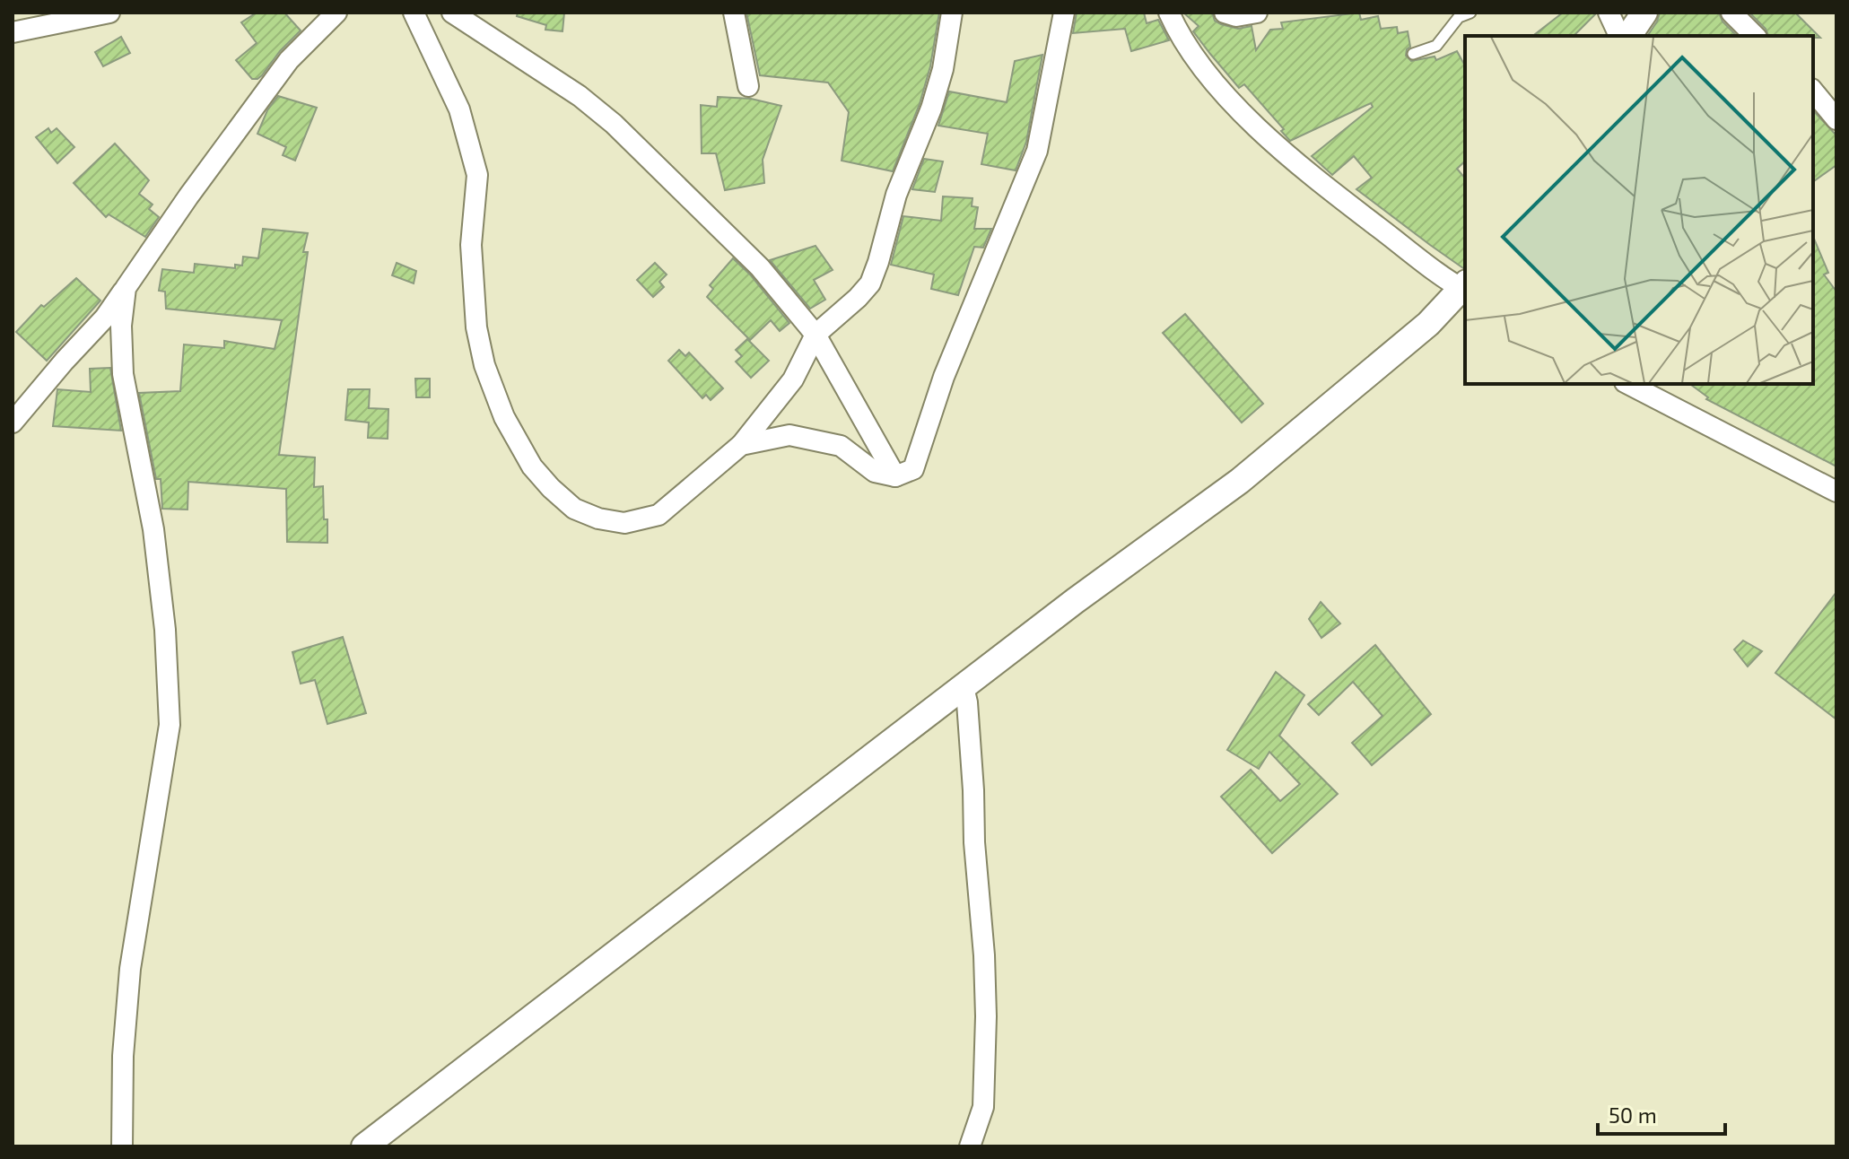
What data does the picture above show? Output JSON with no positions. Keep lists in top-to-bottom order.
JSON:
{
  "scale_bar": "50 m"
}
